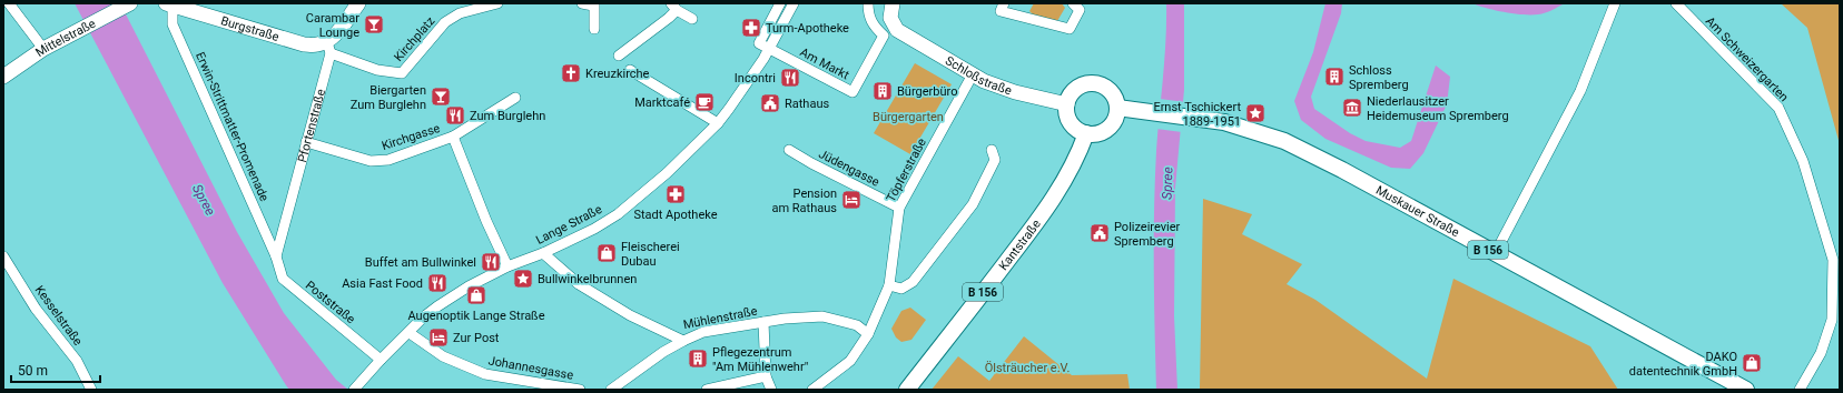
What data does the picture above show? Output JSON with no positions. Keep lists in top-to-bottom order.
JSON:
{
  "streets": {
    "main road": ["Muskauer Straße", "Kantstraße", "B 156"],
    "street": [
      "Burgstraße",
      "Mittelstraße",
      "Kirchplatz",
      "Am Schweizergarten",
      "Am Markt",
      "Schloßstraße",
      "Pfortenstraße",
      "Erwin-Strittmatter-Promenade",
      "Kirchgasse",
      "Jüdengasse",
      "Töpferstraße",
      "Lange Straße",
      "Poststraße",
      "Kesselstraße",
      "Mühlenstraße",
      "Johannesgasse"
    ]
  },
  "crossings": [
    ["Burgstraße", "Kirchplatz"],
    ["Burgstraße", "Pfortenstraße"],
    ["Burgstraße", "Erwin-Strittmatter-Promenade"],
    ["Am Markt", "Lange Straße"],
    ["Schloßstraße", "Töpferstraße"],
    ["Schloßstraße", "Muskauer Straße"],
    ["Schloßstraße", "Kantstraße"],
    ["Pfortenstraße", "Erwin-Strittmatter-Promenade"],
    ["Pfortenstraße", "Kirchgasse"],
    ["Pfortenstraße", "Poststraße"],
    ["Erwin-Strittmatter-Promenade", "Poststraße"],
    ["Jüdengasse", "Töpferstraße"],
    ["Töpferstraße", "Mühlenstraße"],
    ["Muskauer Straße", "Kantstraße"],
    ["Lange Straße", "Poststraße"],
    ["Lange Straße", "Mühlenstraße"],
    ["Lange Straße", "Johannesgasse"]
  ],
  "water": ["Spree"],
  "parks": ["Bürgergarten", "Ölsträucher e.V."],
  "places": {
    "bar": ["Carambar Lounge", "Biergarten Zum Burglehn"],
    "pharmacy": ["Turm-Apotheke", "Stadt Apotheke"],
    "church": ["Kreuzkirche"],
    "building": ["Schloss Spremberg", "Bürgerbüro", "Pflegezentrum \"Am Mühlenwehr\""],
    "restaurant": [
      "Incontri",
      "Zum Burglehn",
      "Buffet am Bullwinkel",
      "Asia Fast Food"
    ],
    "cafe": ["Marktcafé"],
    "public building": ["Rathaus", "Polizeirevier Spremberg"],
    "museum": ["Niederlausitzer Heidemuseum Spremberg"],
    "place": ["Ernst Tschickert 1889-1951", "Bullwinkelbrunnen"],
    "hotel": ["Pension am Rathaus", "Zur Post"],
    "shop": ["Fleischerei Dubau", "Augenoptik Lange Straße", "DAKO datentechnik GmbH"]
  },
  "scale_bar": "50 m"
}
